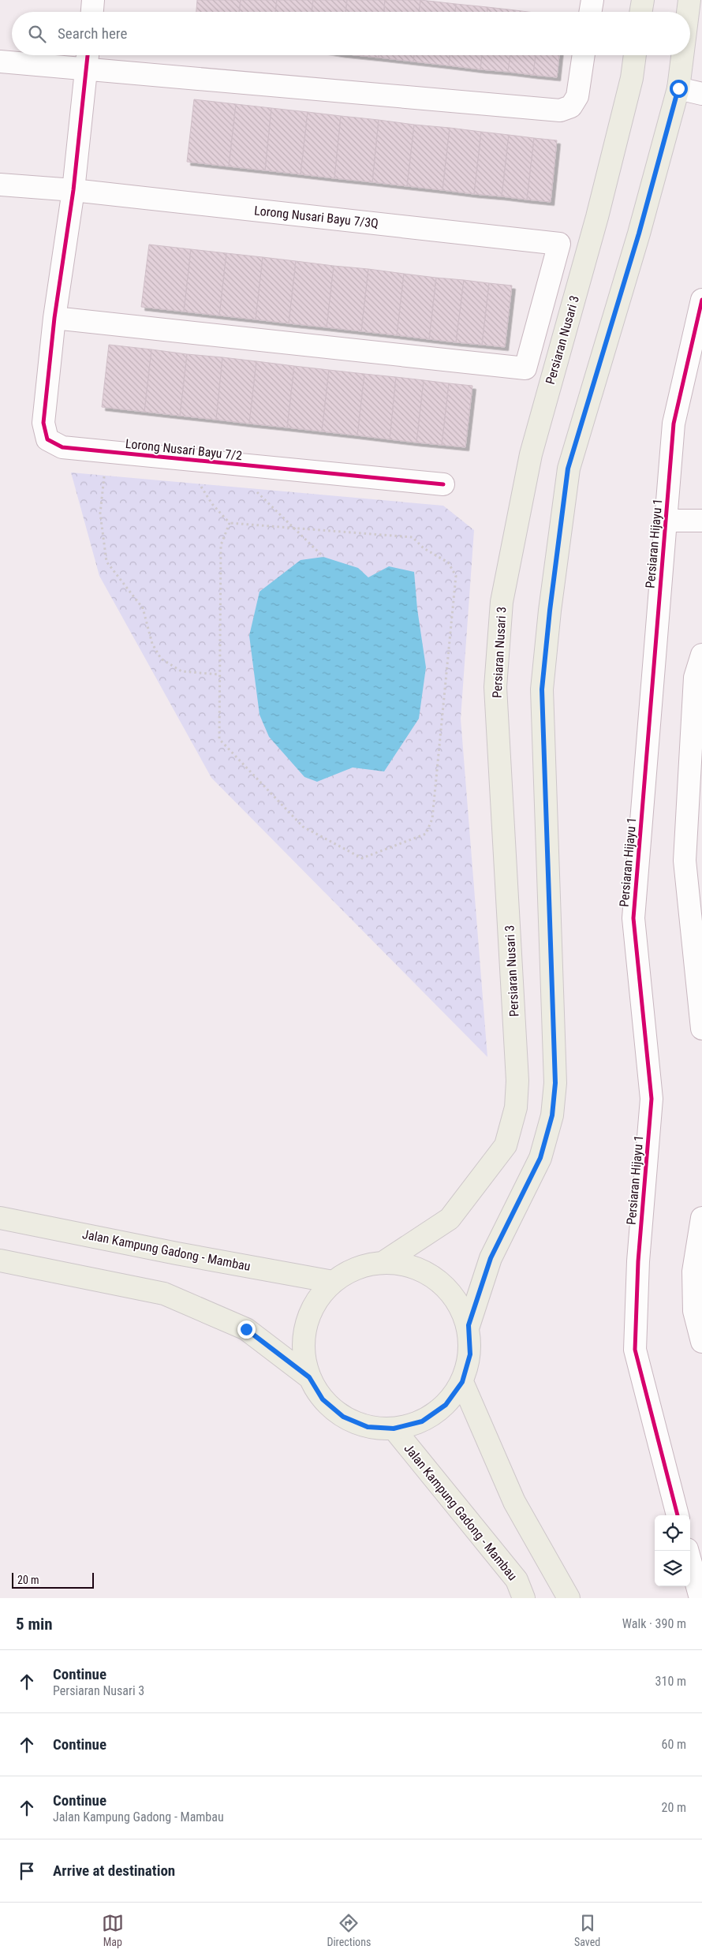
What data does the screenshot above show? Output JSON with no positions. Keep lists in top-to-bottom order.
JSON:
{
  "streets": {
    "main road": ["Persiaran Nusari 3", "Jalan Kampung Gadong - Mambau"],
    "street": ["Lorong Nusari Bayu 7/3Q", "Lorong Nusari Bayu 7/2", "Persiaran Hijayu 1"]
  },
  "crossings": [
    ["Lorong Nusari Bayu 7/3Q", "Lorong Nusari Bayu 7/2"]
  ],
  "scale_bar": "20 m",
  "page": {
    "search": "Search here",
    "scale": "20 m",
    "heading": ["5 min", "Walk · 390 m"],
    "list": [
      ["Continue", "Persiaran Nusari 3", "310 m"],
      ["Continue", "60 m"],
      ["Continue", "Jalan Kampung Gadong - Mambau", "20 m"],
      "Arrive at destination"
    ],
    "nav": ["Map", "Directions", "Saved"]
  }
}
